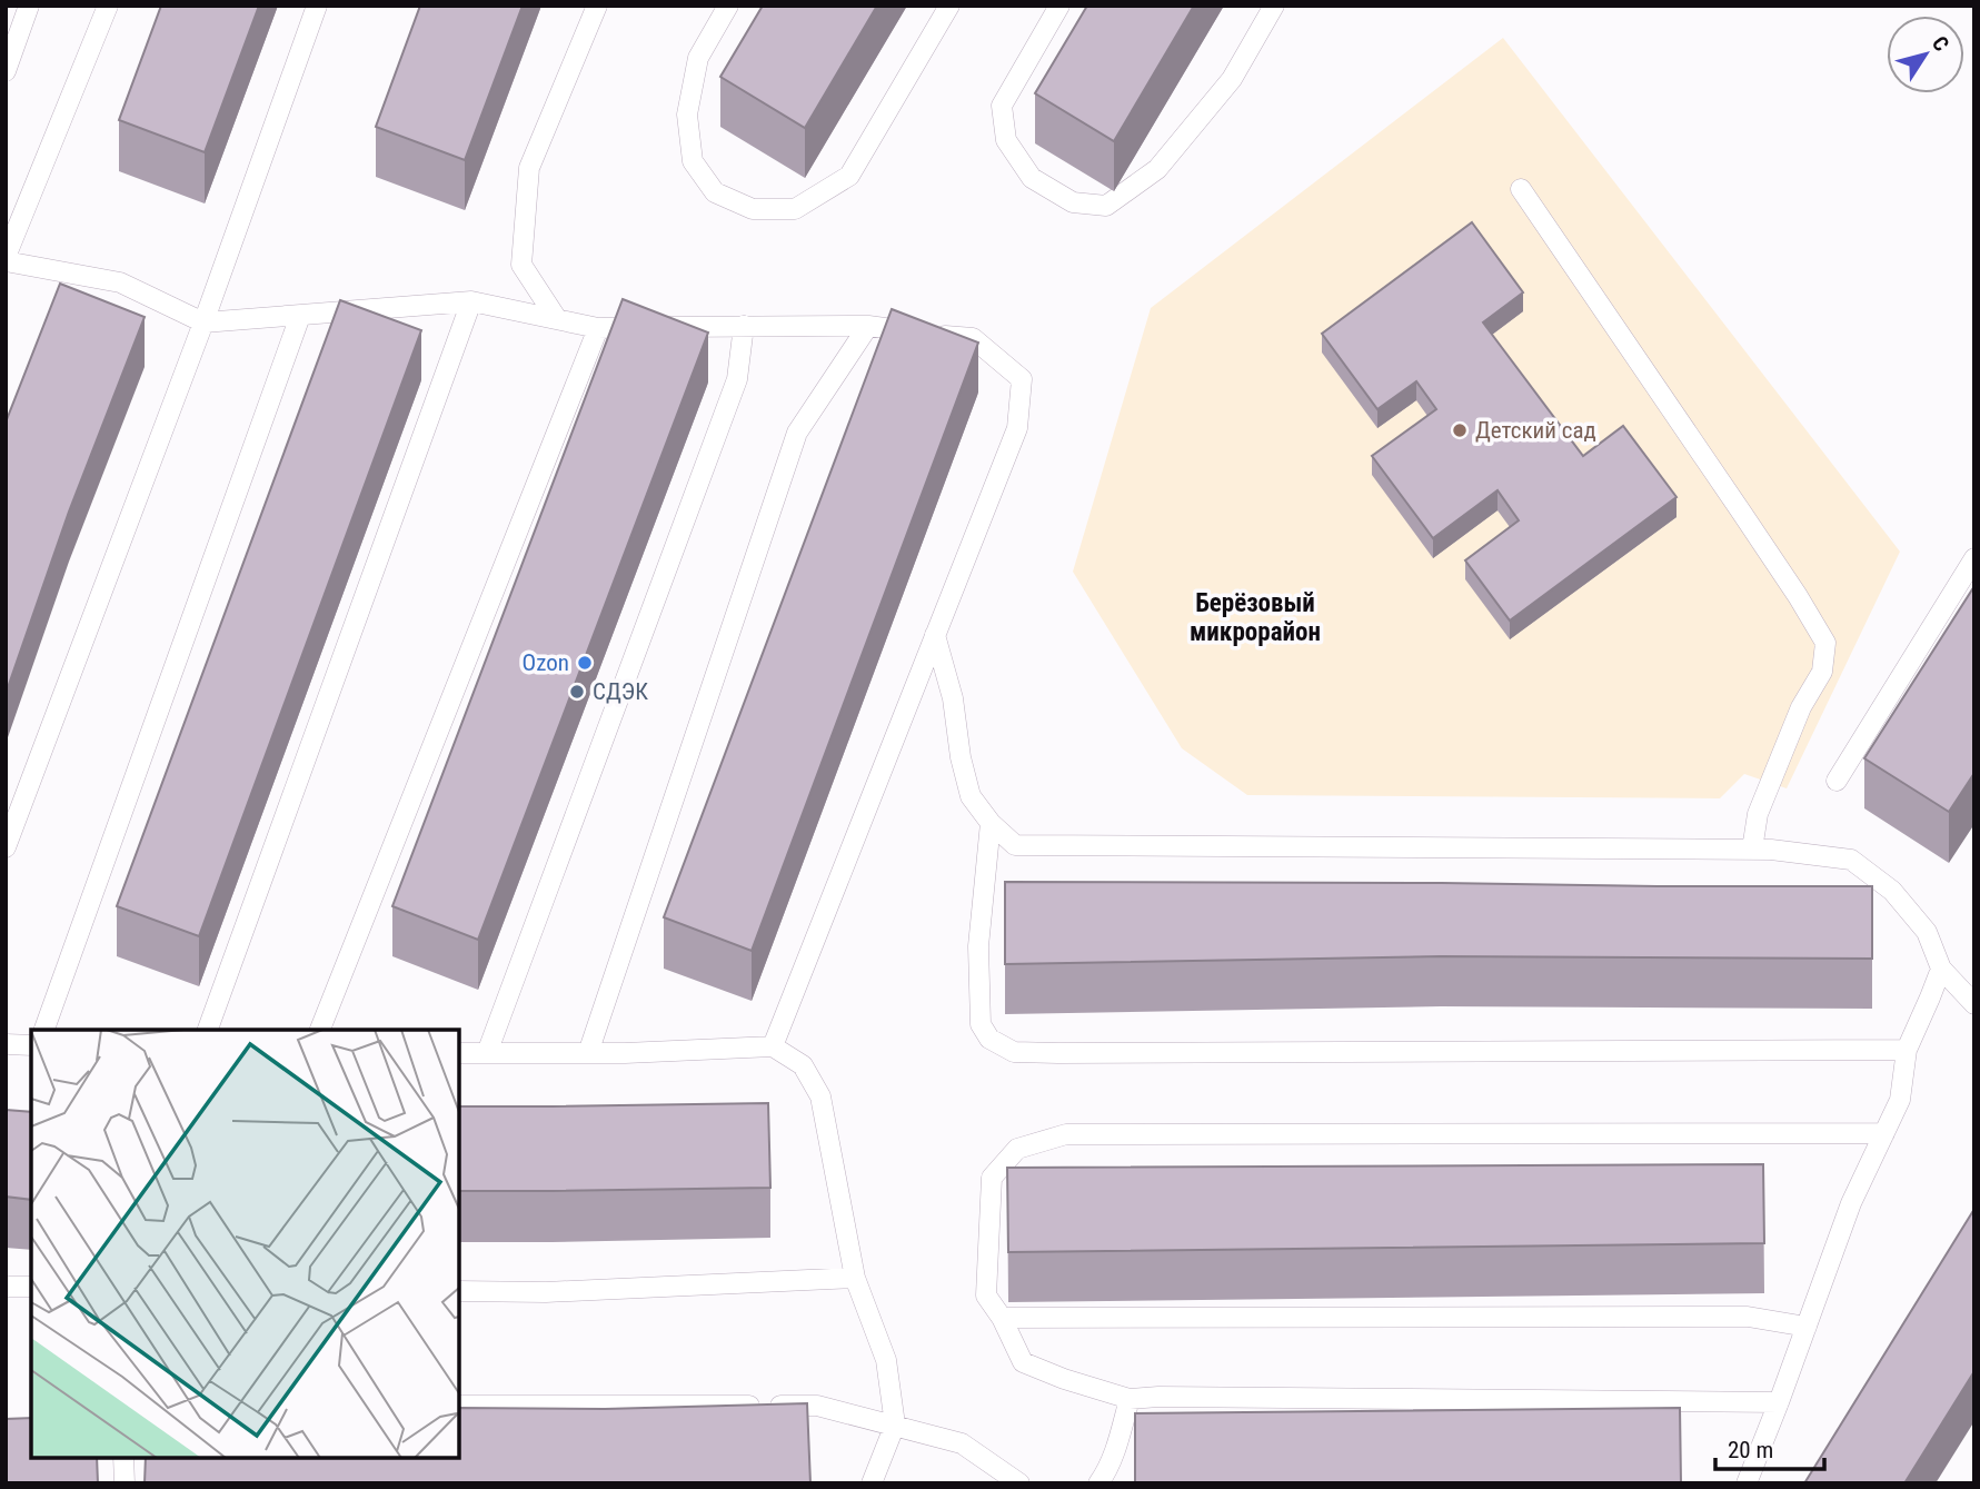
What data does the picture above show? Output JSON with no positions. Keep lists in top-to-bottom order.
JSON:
{
  "districts": ["Берёзовый микрорайон"],
  "places": ["Детский сад", "Ozon", "СДЭК"],
  "scale_bar": "20 m",
  "north": "top right"
}
